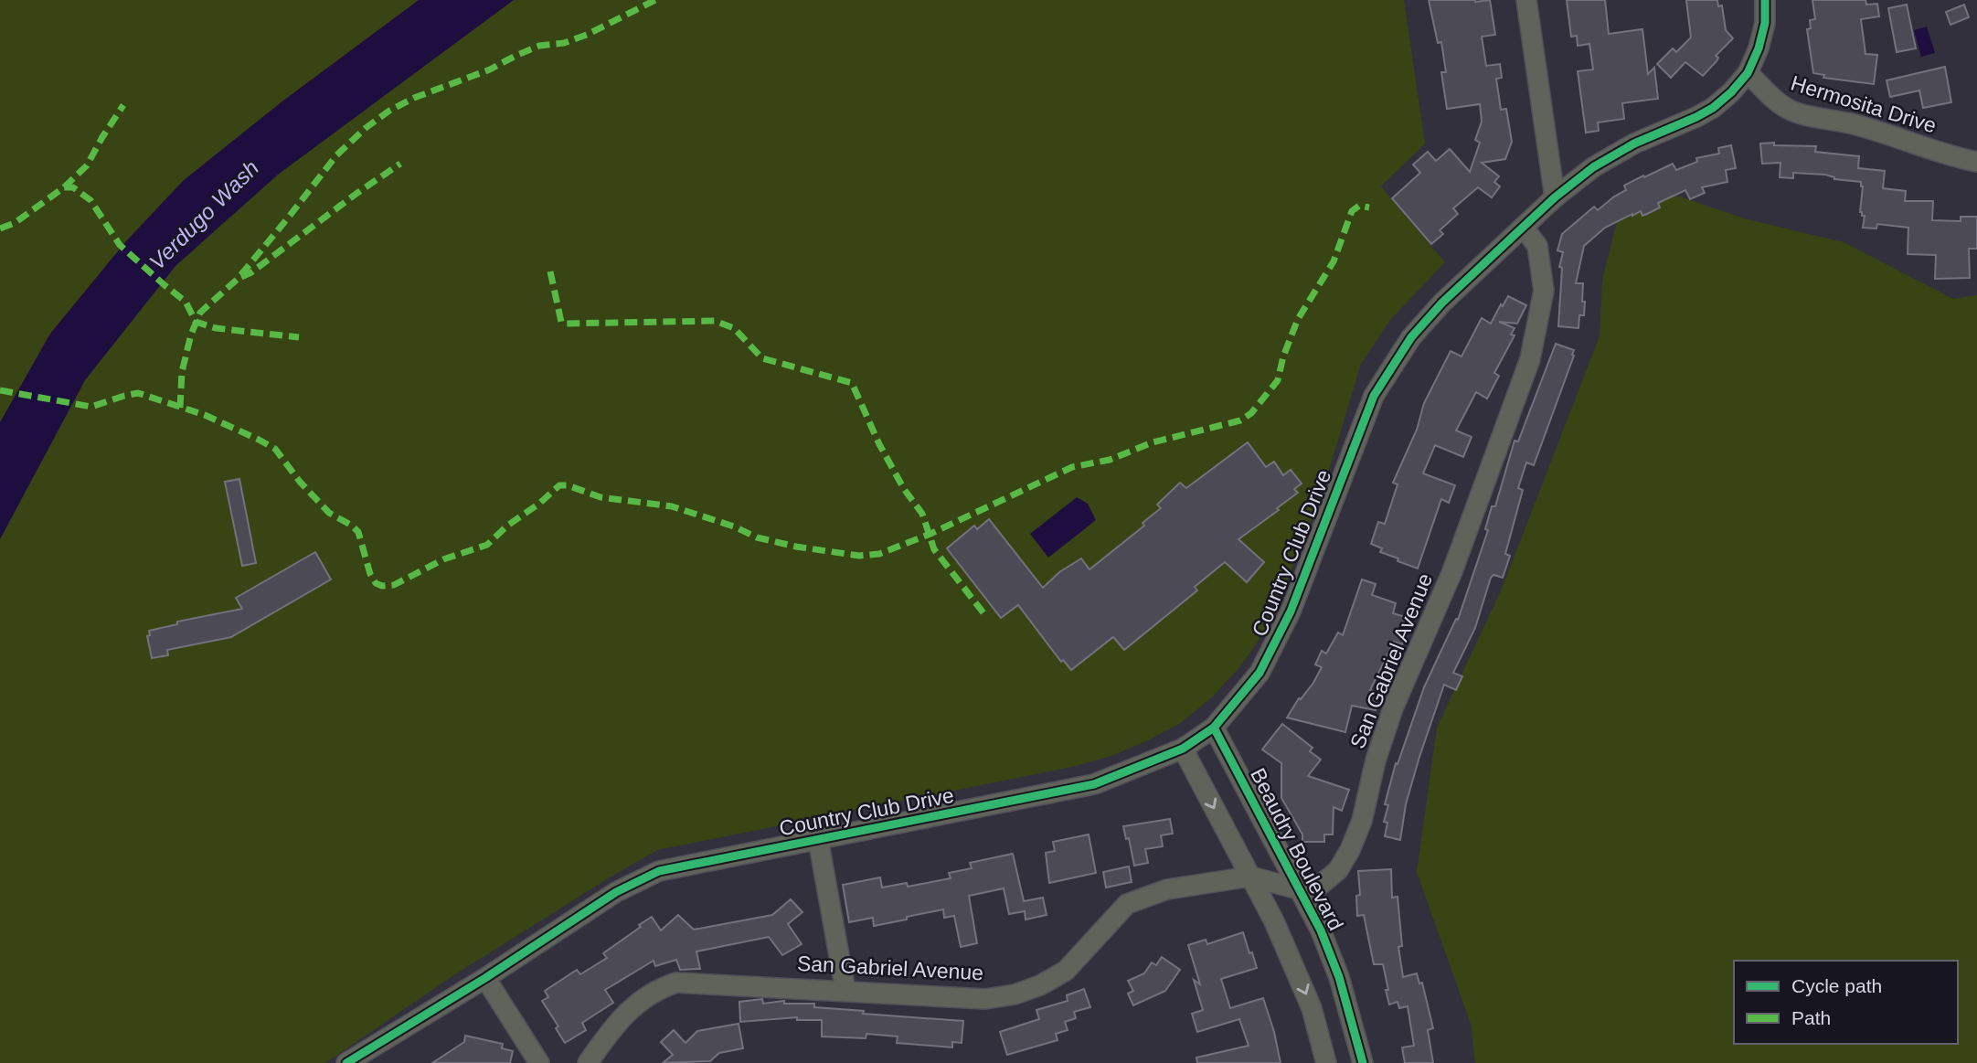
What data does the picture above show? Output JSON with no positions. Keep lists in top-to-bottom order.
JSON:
{
  "streets": {
    "street": [
      "Hermosita Drive",
      "Country Club Drive",
      "San Gabriel Avenue",
      "Beaudry Boulevard"
    ]
  },
  "crossings": [
    ["Hermosita Drive", "Country Club Drive"],
    ["Country Club Drive", "San Gabriel Avenue"],
    ["Country Club Drive", "Beaudry Boulevard"],
    ["San Gabriel Avenue", "Beaudry Boulevard"]
  ],
  "water": ["Verdugo Wash"],
  "legend": ["Cycle path", "Path"]
}
